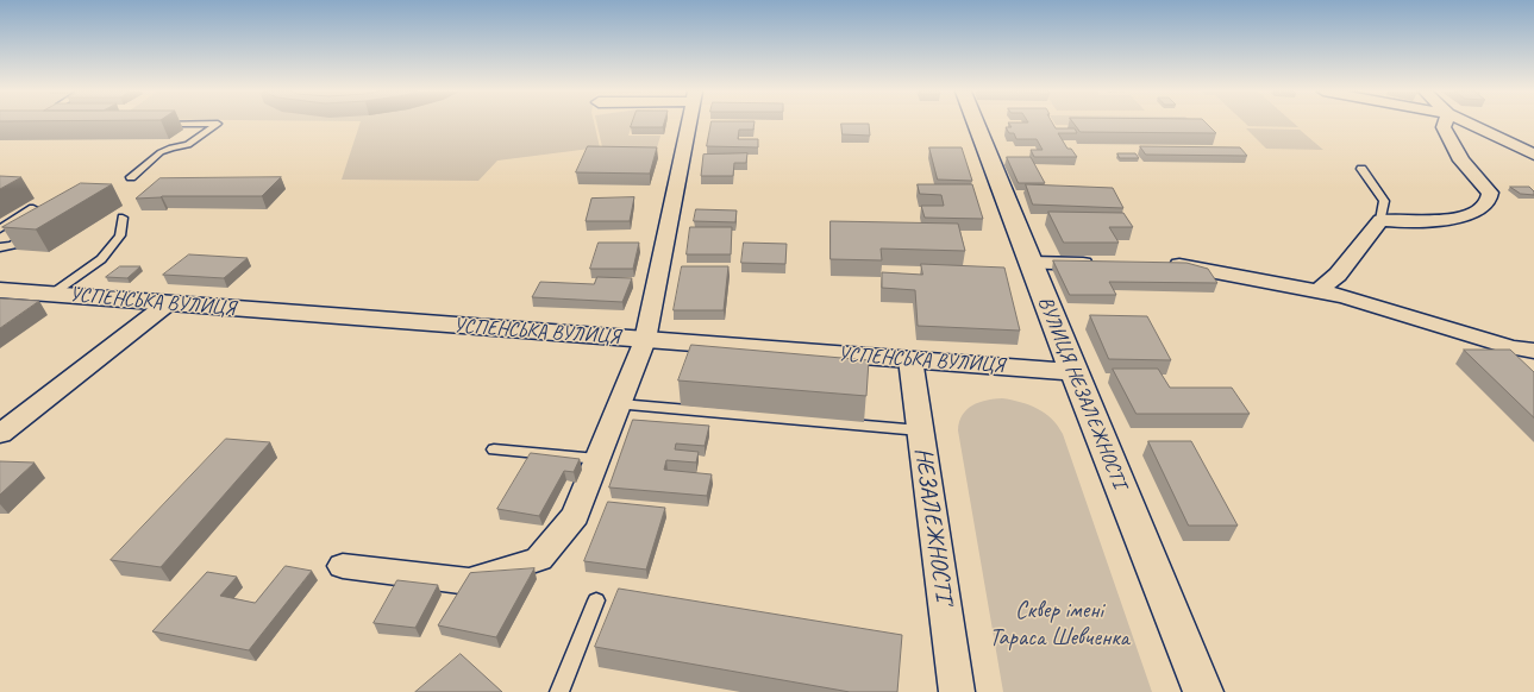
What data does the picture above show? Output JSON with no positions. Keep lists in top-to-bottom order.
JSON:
{
  "streets": {
    "street": ["УСПЕНСЬКА ВУЛИЦЯ", "ВУЛИЦЯ НЕЗАЛЕЖНОСТІ", "НЕЗАЛЕЖНОСТІ'"]
  },
  "crossings": [
    ["УСПЕНСЬКА ВУЛИЦЯ", "ВУЛИЦЯ НЕЗАЛЕЖНОСТІ"],
    ["УСПЕНСЬКА ВУЛИЦЯ", "НЕЗАЛЕЖНОСТІ'"]
  ],
  "parks": ["Сквер імені Тараса Шевченка"]
}
